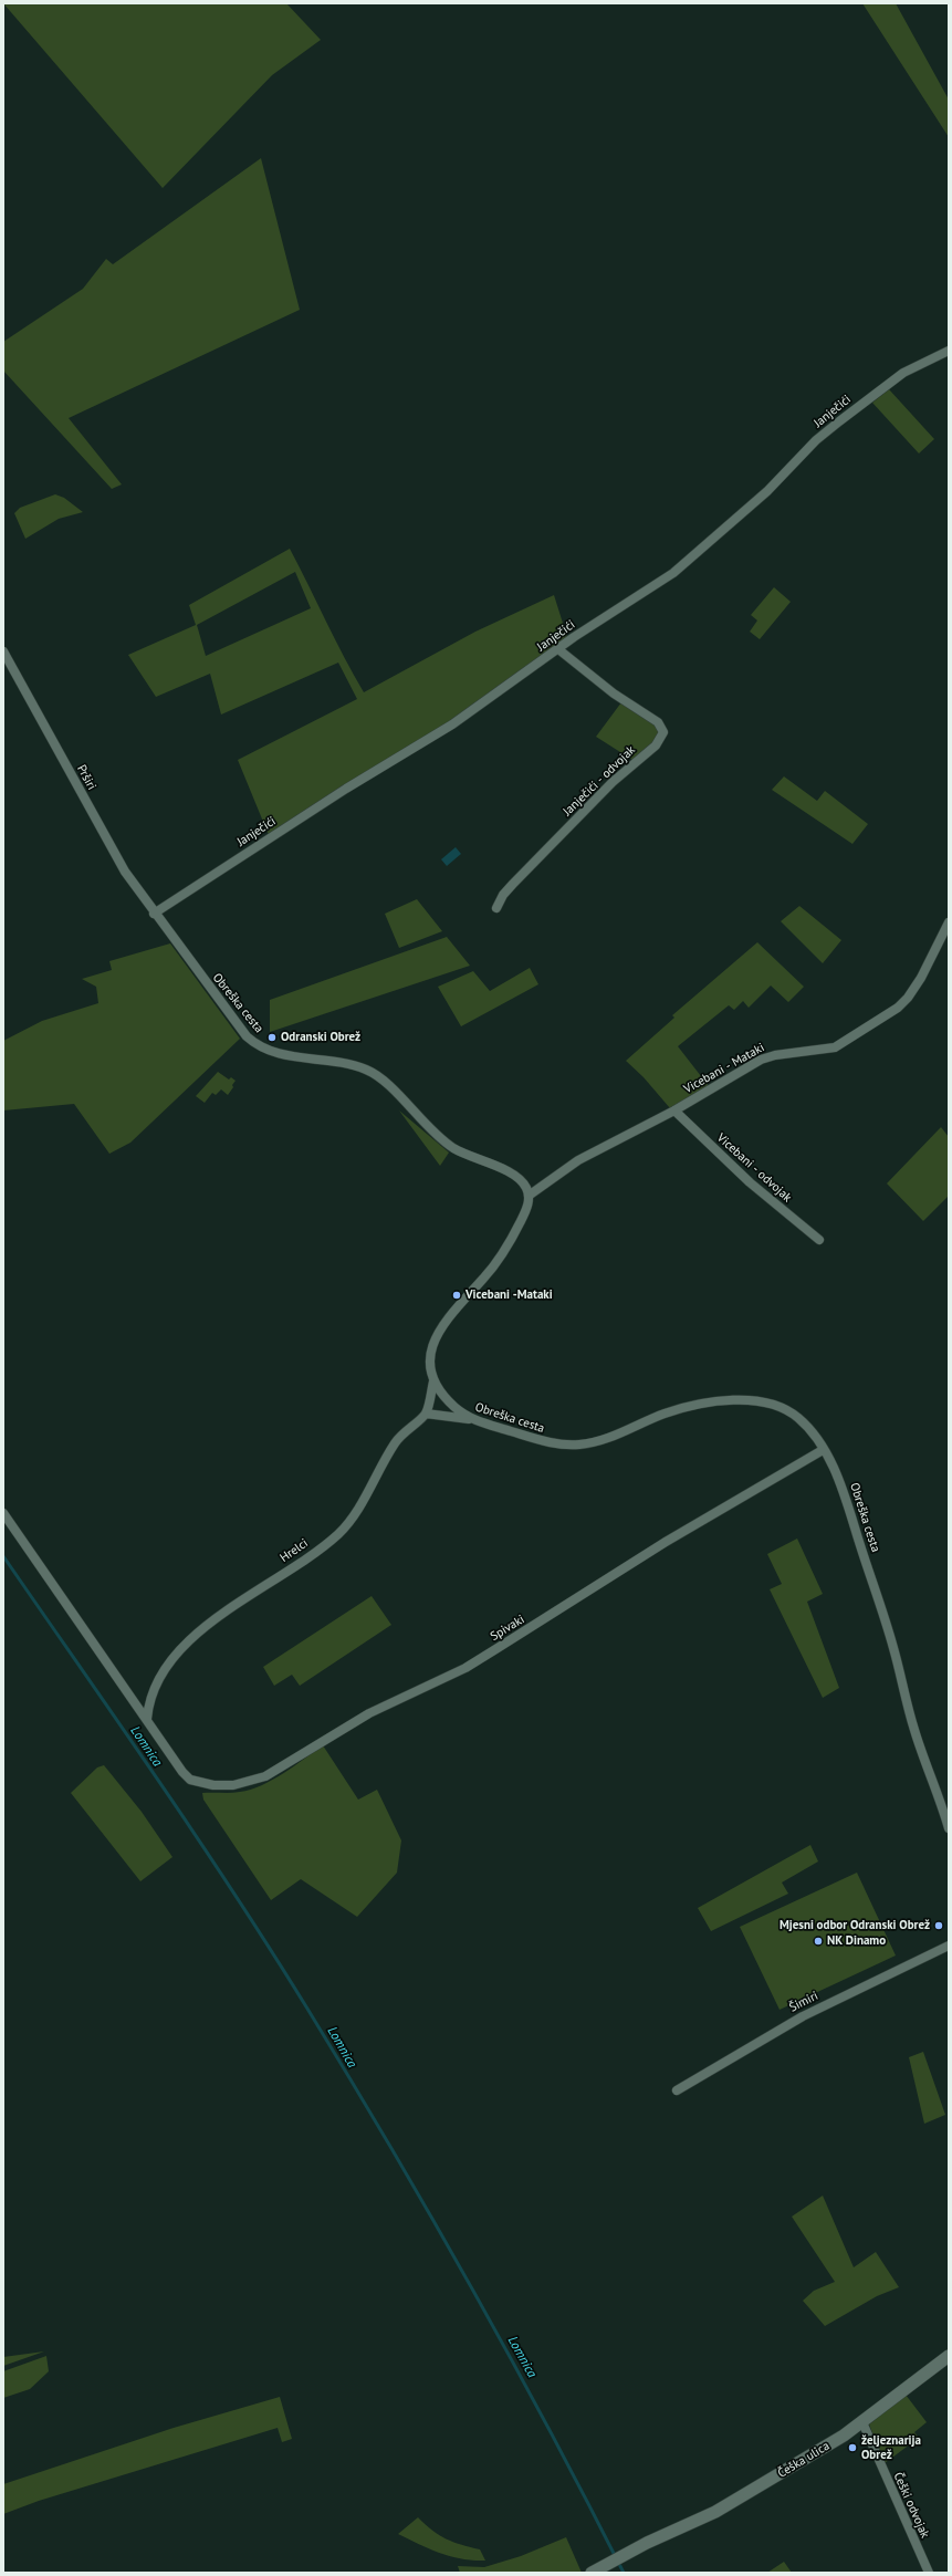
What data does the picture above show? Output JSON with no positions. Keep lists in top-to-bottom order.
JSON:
{
  "streets": {
    "street": [
      "Janječići",
      "Prširi",
      "Janječići - odvojak",
      "Obreška cesta",
      "Vicebani - Mataki",
      "Vicebani - odvojak",
      "Hrelci",
      "Spivaki",
      "Šimiri",
      "Češka ulica",
      "Češki odvojak"
    ]
  },
  "crossings": [
    ["Janječići", "Prširi"],
    ["Janječići", "Janječići - odvojak"],
    ["Janječići", "Obreška cesta"],
    ["Prširi", "Obreška cesta"],
    ["Obreška cesta", "Vicebani - Mataki"],
    ["Obreška cesta", "Spivaki"],
    ["Vicebani - Mataki", "Vicebani - odvojak"],
    ["Hrelci", "Spivaki"],
    ["Češka ulica", "Češki odvojak"]
  ],
  "water": ["Lomnica"],
  "places": [
    "Odranski Obrež",
    "Vicebani -Mataki",
    "Mjesni odbor Odranski Obrež",
    "NK Dinamo",
    "željeznarija Obrež"
  ]
}
